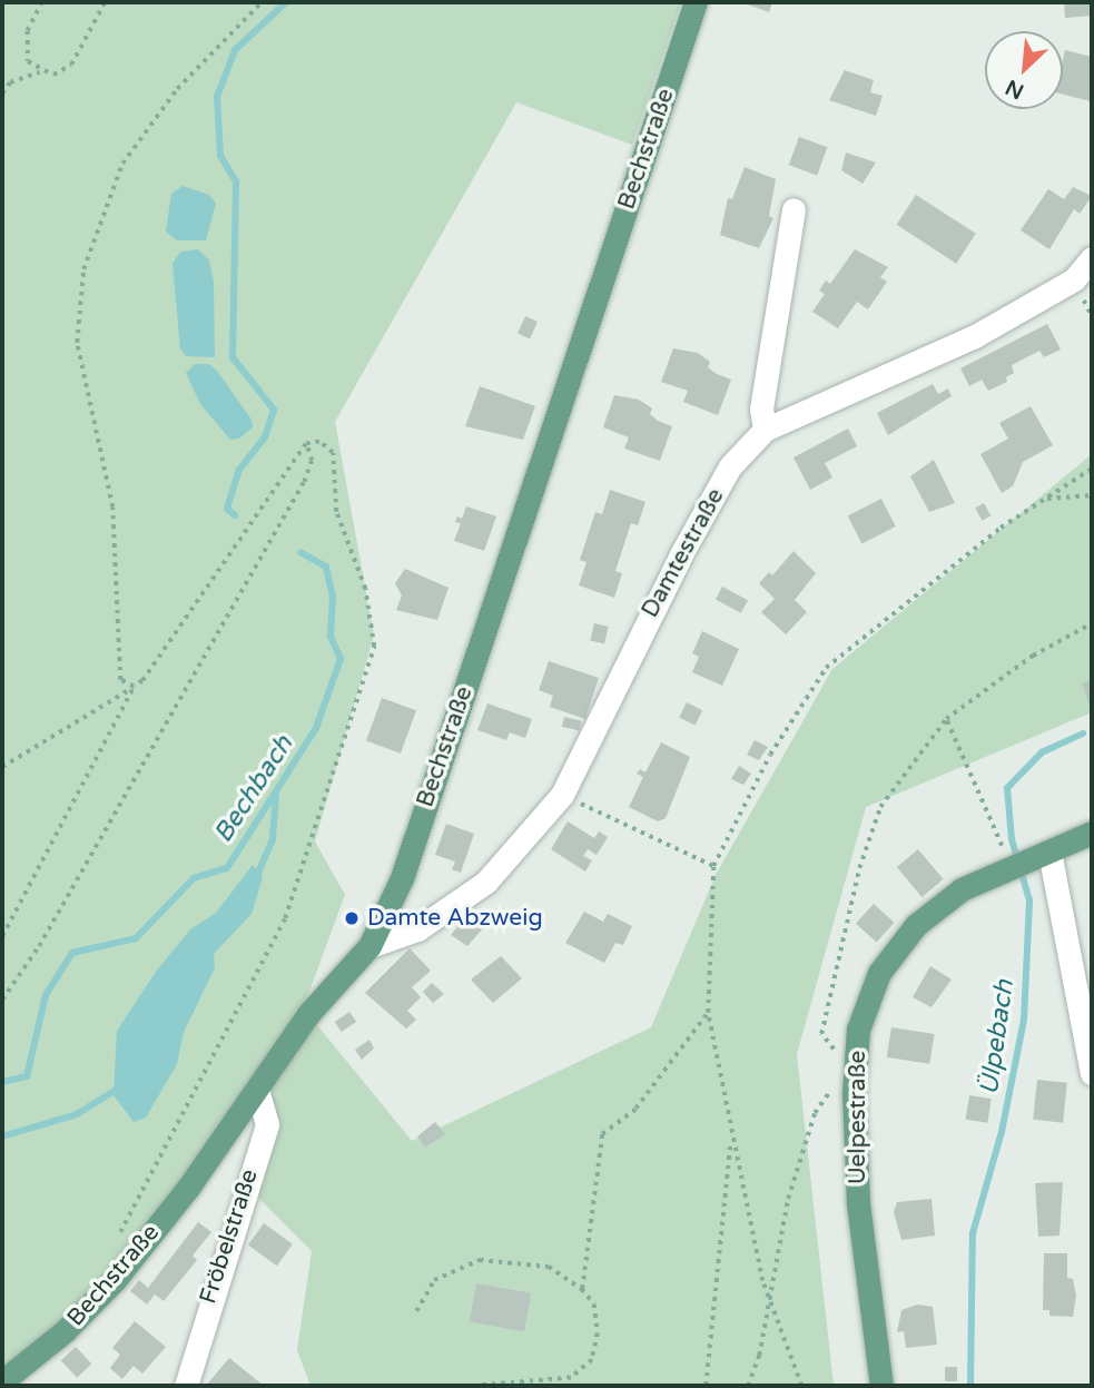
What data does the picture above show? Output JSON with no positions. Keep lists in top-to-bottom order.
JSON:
{
  "streets": {
    "main road": ["Bechstraße", "Uelpestraße"],
    "street": ["Damtestraße", "Fröbelstraße"]
  },
  "crossings": [
    ["Bechstraße", "Damtestraße"],
    ["Bechstraße", "Fröbelstraße"]
  ],
  "water": ["Bechbach", "Ülpebach"],
  "places": ["Damte Abzweig"],
  "north": "bottom left"
}
